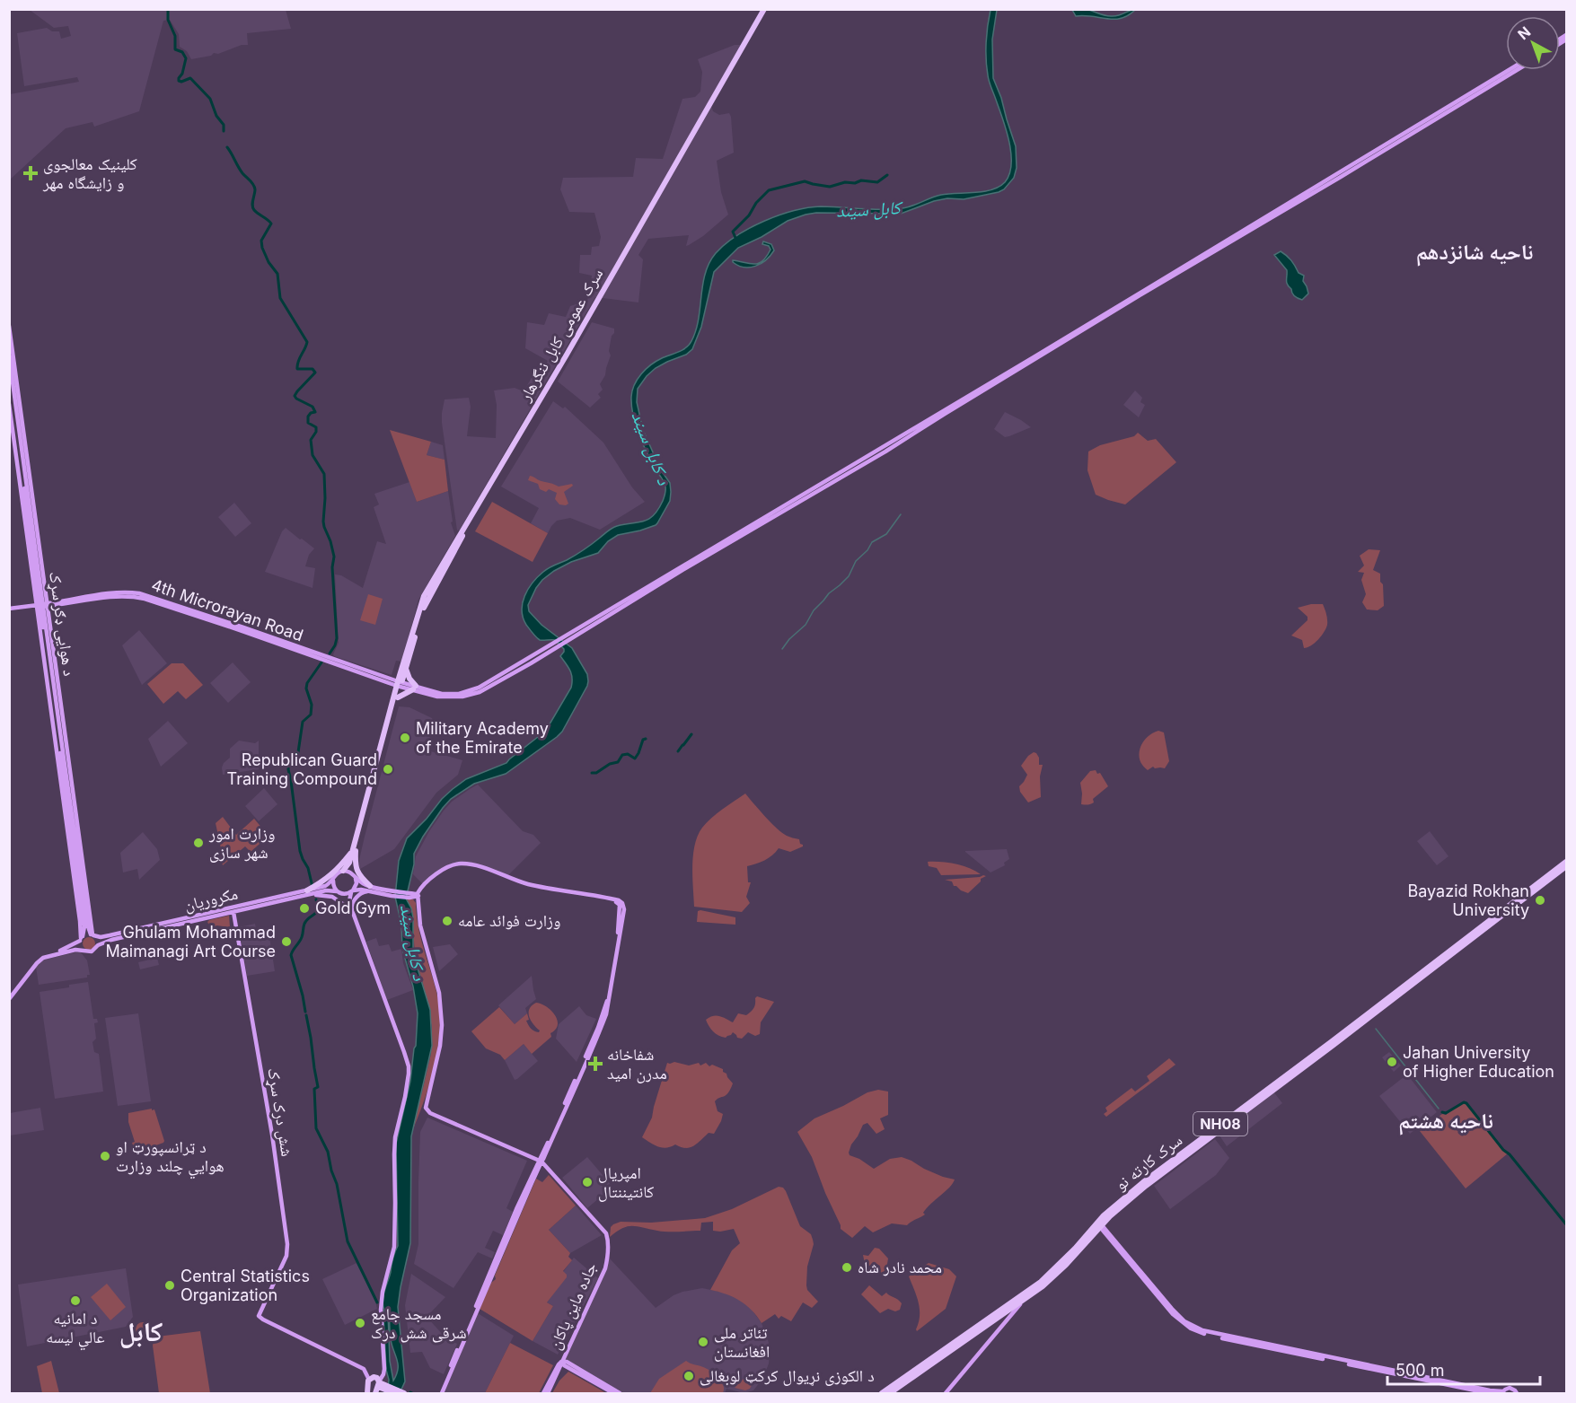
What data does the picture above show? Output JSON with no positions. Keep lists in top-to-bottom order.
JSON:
{
  "streets": {
    "highway": ["سرک عمومی کابل ننگرهار", "NH08", "سرک کارته نو"],
    "main road": [
      "4th Microrayan Road",
      "د هوایی ډګر سړک",
      "مکروریان",
      "شش درک سړک",
      "جاده ماین پاکان"
    ]
  },
  "crossings": [
    ["سرک عمومی کابل ننگرهار", "4th Microrayan Road"],
    ["4th Microrayan Road", "د هوایی ډګر سړک"],
    ["د هوایی ډګر سړک", "مکروریان"]
  ],
  "districts": ["ناحیه شانزدهم", "ناحیه هشتم", "کابل"],
  "water": ["کابل سيند", "د کابل سيند"],
  "places": {
    "health": ["کلینیک معالجوی و زایشگاه مهر", "شفاخانه مدرن امید"],
    "other": [
      "Military Academy of the Emirate",
      "Republican Guard Training Compound",
      "وزارت امور شهر سازی",
      "Bayazid Rokhan University",
      "Gold Gym",
      "وزارت فوائد عامه",
      "Ghulam Mohammad Maimanagi Art Course",
      "Jahan University of Higher Education",
      "د ټرانسپورټ او هوایي چلند وزارت",
      "امپریال کانتیننتال",
      "محمد نادر شاه",
      "Central Statistics Organization",
      "د امانیه عالي لیسه",
      "مسجد جامع شرقی شش درک",
      "تئاتر ملی افغانستان",
      "د الکوزی نړیوال کرکټ لوبغالی"
    ]
  },
  "scale_bar": "500 m",
  "north": "top left"
}
